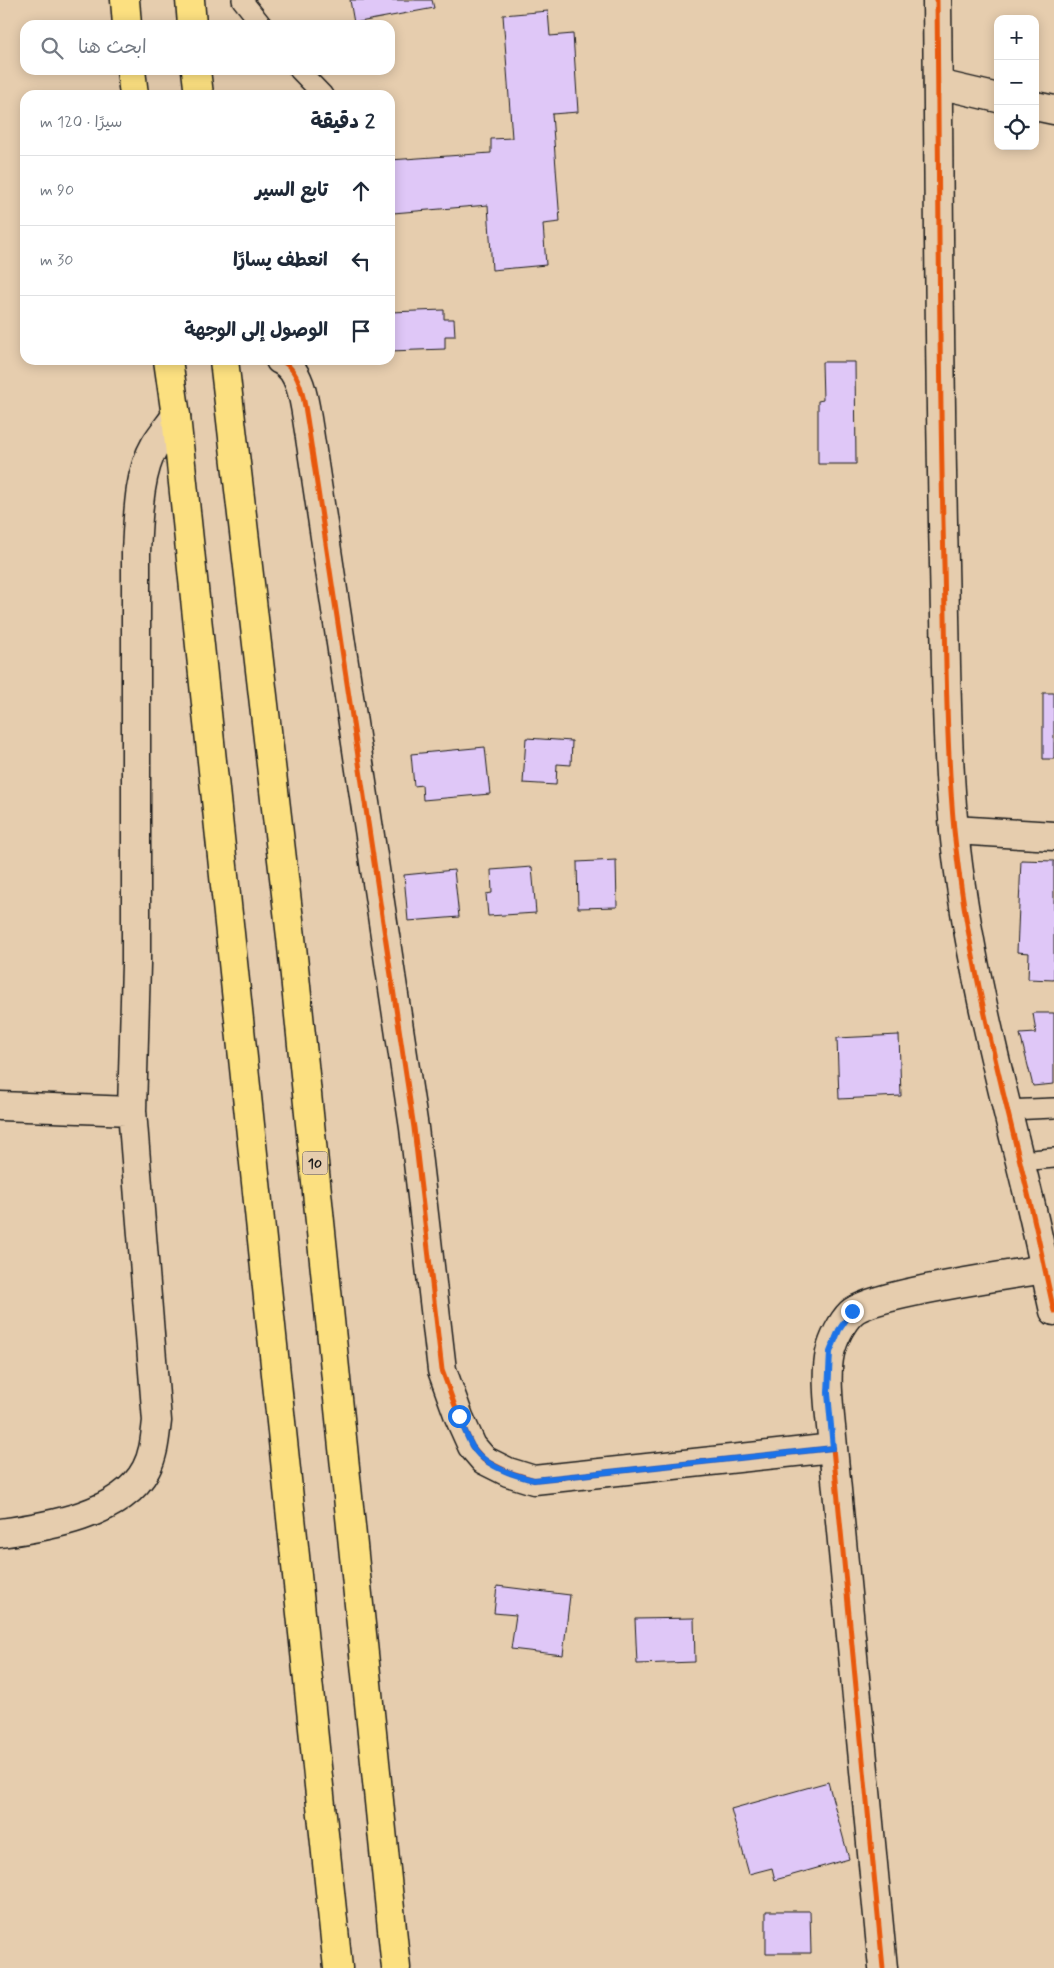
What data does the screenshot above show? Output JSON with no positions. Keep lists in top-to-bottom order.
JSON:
{
  "streets": {
    "highway": ["10"]
  },
  "page": {
    "map_buttons": ["+", "−"],
    "search": "ابحث هنا",
    "heading": ["2 دقيقة", "سيرًا · 120 m"],
    "list": [
      ["تابع السير", "90 m"],
      ["انعطف يسارًا", "30 m"],
      "الوصول إلى الوجهة"
    ]
  }
}
